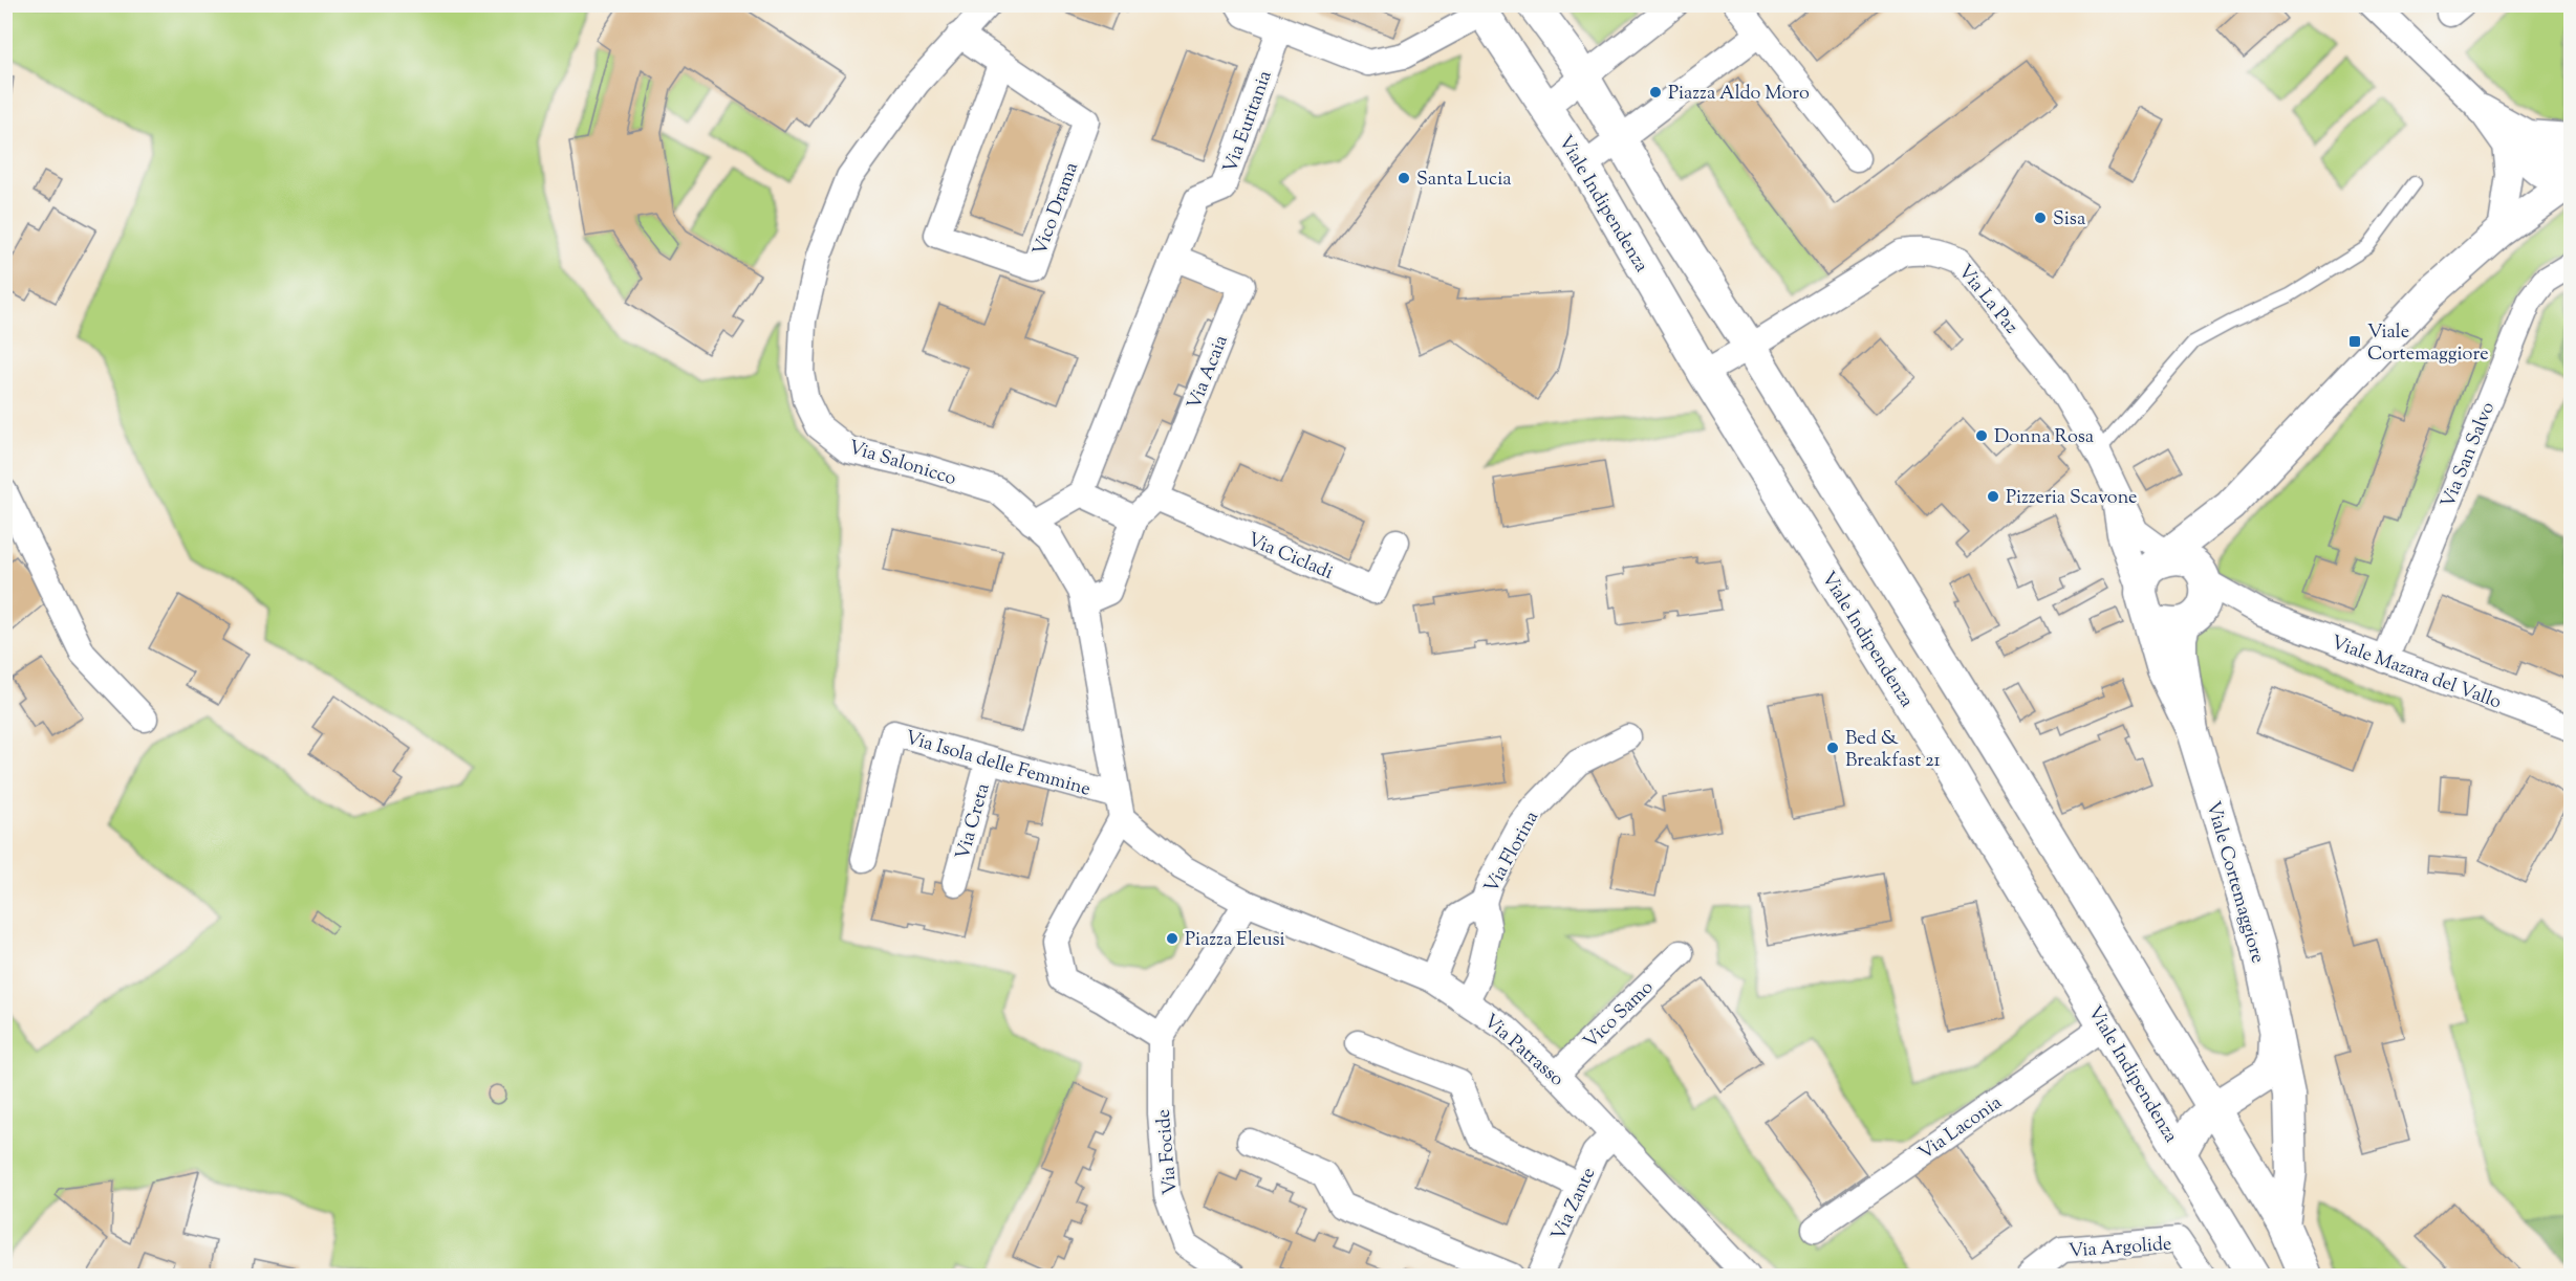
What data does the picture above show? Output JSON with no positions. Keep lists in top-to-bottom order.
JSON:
{
  "streets": {
    "street": [
      "Via Euritania",
      "Viale Indipendenza",
      "Vico Drama",
      "Via La Paz",
      "Via Acaia",
      "Via San Salvo",
      "Via Salonicco",
      "Via Cicladi",
      "Viale Mazara del Vallo",
      "Via Isola delle Femmine",
      "Via Creta",
      "Via Florina",
      "Viale Cortemaggiore",
      "Vico Samo",
      "Via Patrasso",
      "Via Laconia",
      "Via Focide",
      "Via Zante",
      "Via Argolide"
    ]
  },
  "crossings": [
    ["Via Euritania", "Via Acaia"],
    ["Viale Indipendenza", "Via La Paz"],
    ["Viale Indipendenza", "Via Laconia"],
    ["Vico Drama", "Via Salonicco"],
    ["Via La Paz", "Viale Mazara del Vallo"],
    ["Via Acaia", "Via Salonicco"],
    ["Via Acaia", "Via Cicladi"],
    ["Via San Salvo", "Viale Mazara del Vallo"],
    ["Via Salonicco", "Via Isola delle Femmine"],
    ["Via Isola delle Femmine", "Via Creta"],
    ["Via Florina", "Via Patrasso"],
    ["Vico Samo", "Via Patrasso"],
    ["Via Patrasso", "Via Zante"]
  ],
  "places": {
    "other": [
      "Piazza Aldo Moro",
      "Santa Lucia",
      "Sisa",
      "Donna Rosa",
      "Pizzeria Scavone",
      "Bed & Breakfast 21",
      "Piazza Eleusi"
    ],
    "transit": ["Viale Cortemaggiore"]
  }
}
